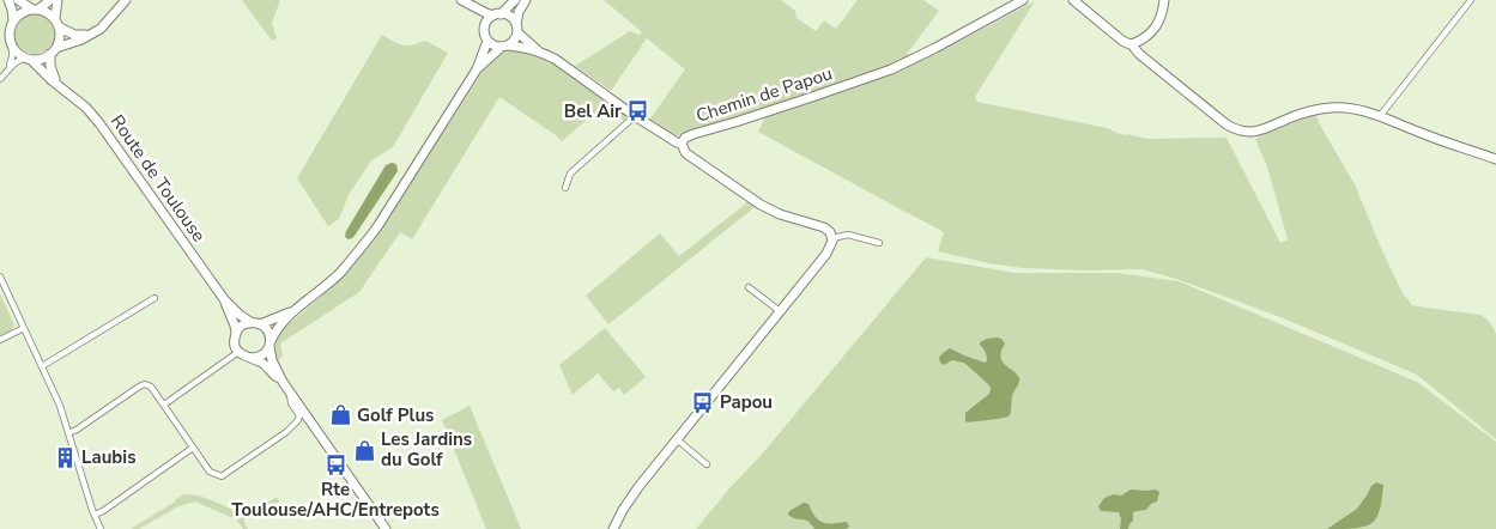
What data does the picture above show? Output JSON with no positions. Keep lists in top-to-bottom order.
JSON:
{
  "streets": {
    "street": ["Chemin de Papou", "Route de Toulouse"]
  },
  "places": {
    "bus stop": ["Bel Air", "Papou", "Rte Toulouse/AHC/Entrepots"],
    "shop": ["Golf Plus", "Les Jardins du Golf"],
    "building": ["Laubis"]
  }
}
